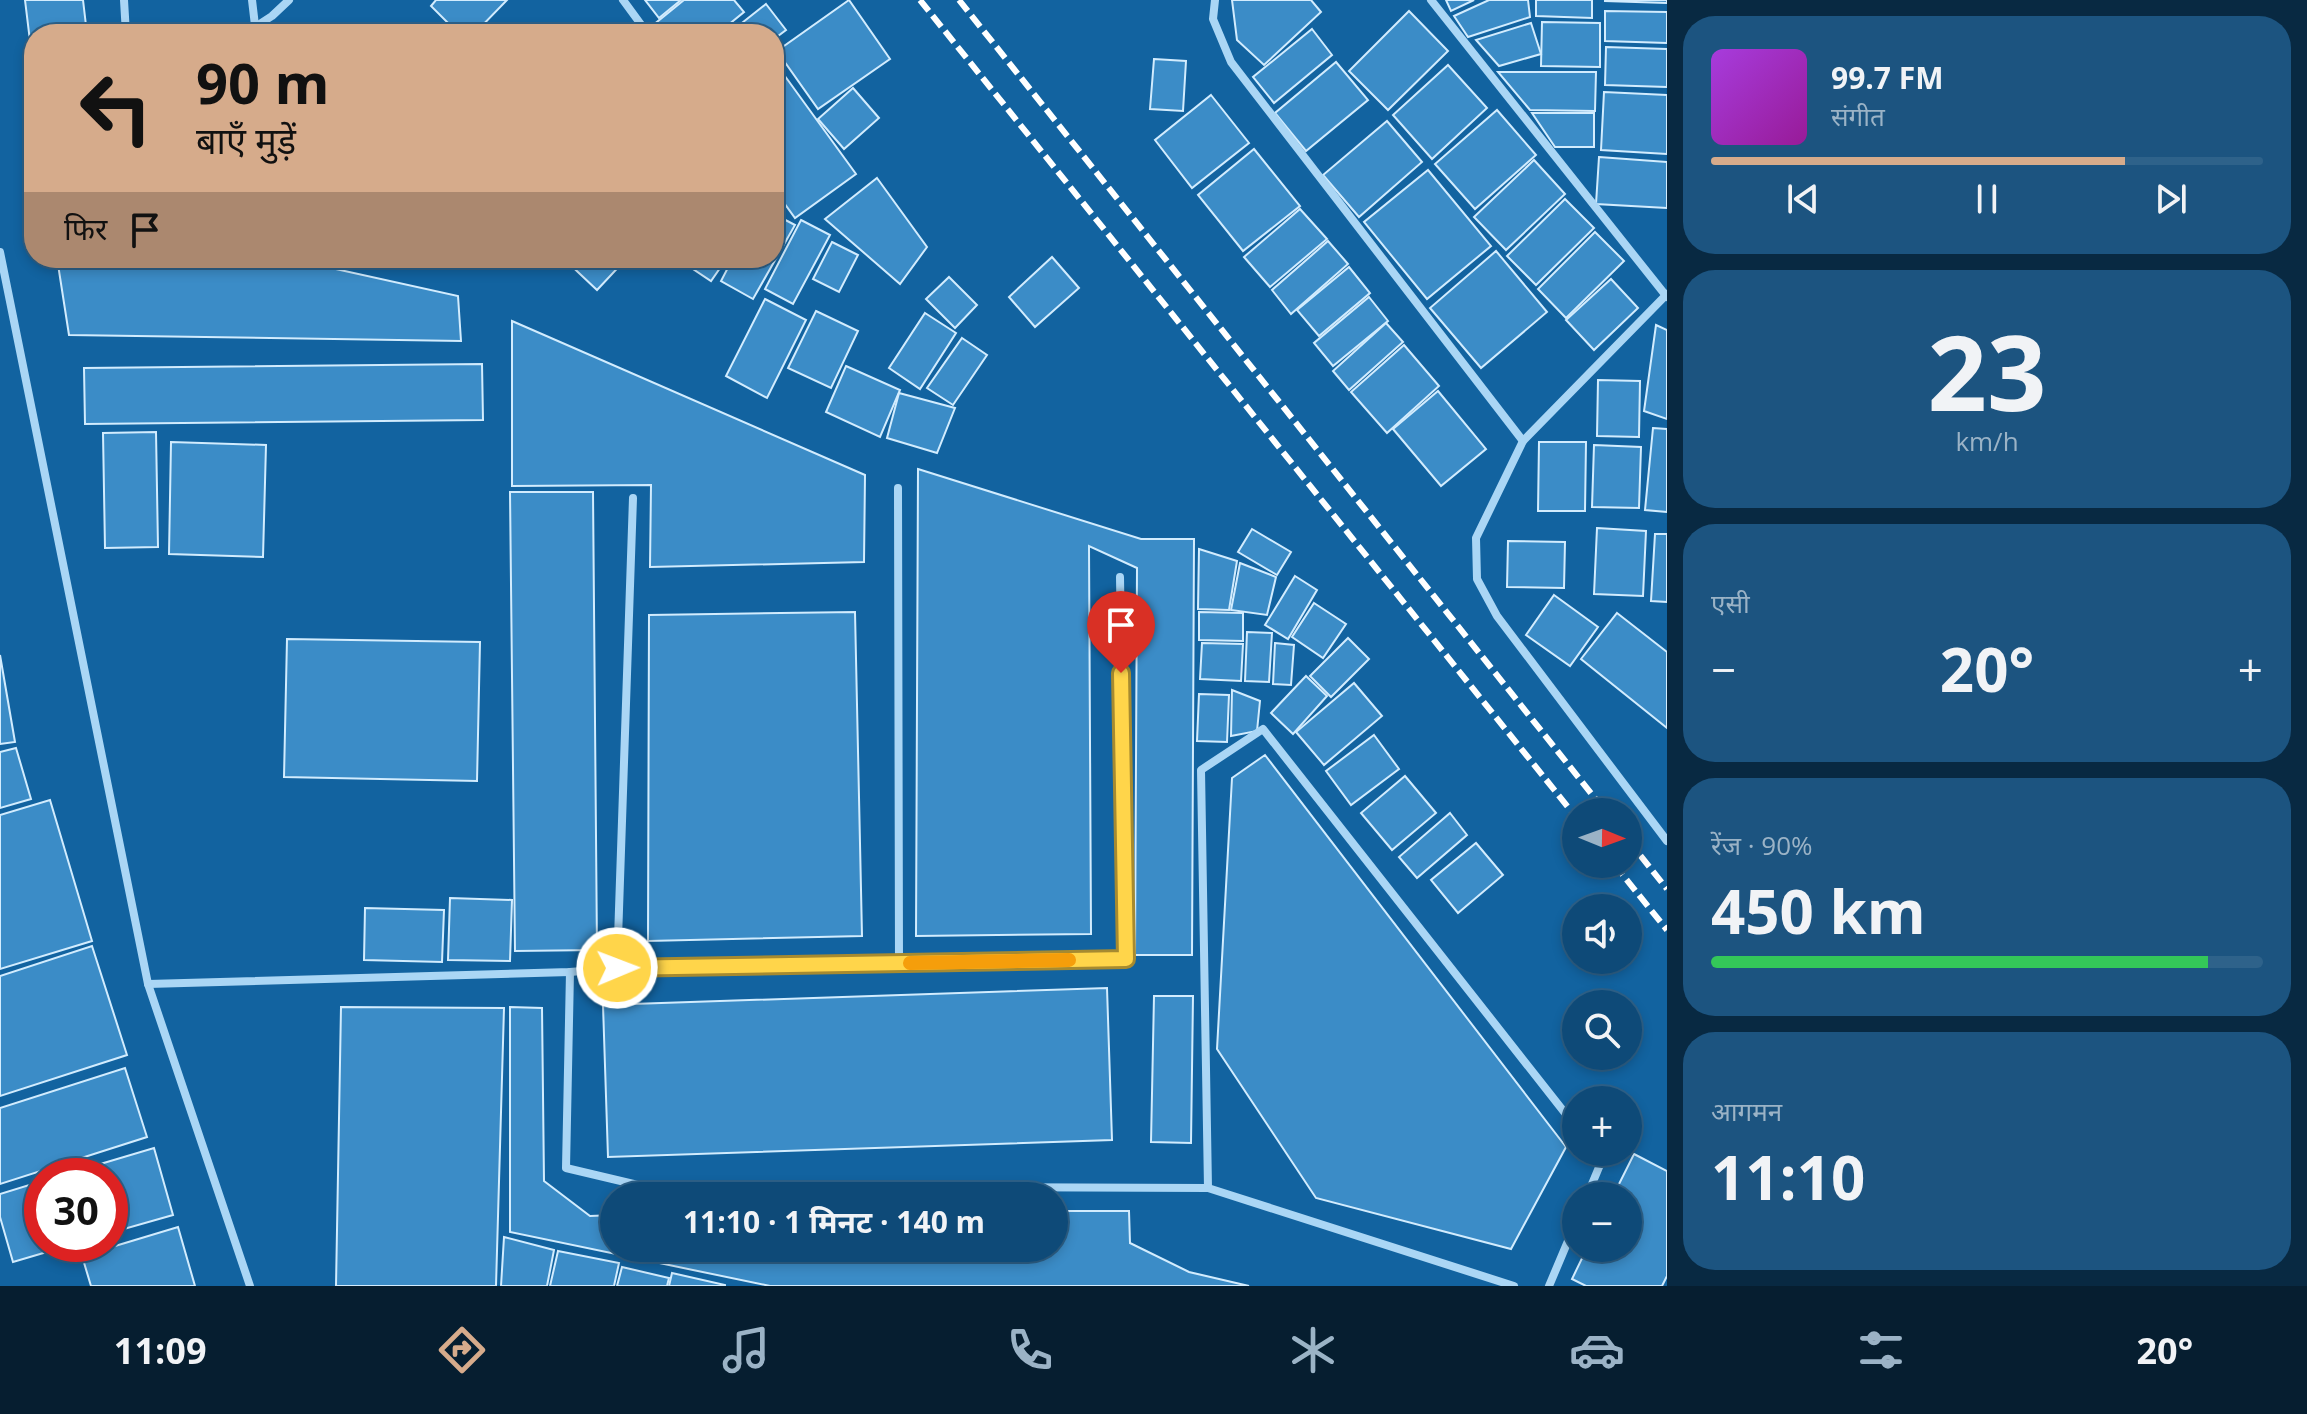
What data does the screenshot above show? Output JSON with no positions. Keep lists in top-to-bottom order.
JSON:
{
  "north": "right",
  "page": {
    "turn": ["90 m", "बाएँ मुड़ें"],
    "song": ["99.7 FM", "संगीत"],
    "then": "फिर",
    "tile": [
      ["23", "km/h"],
      "एसी",
      ["रेंज · 90%", "450 km"],
      ["आगमन", "11:10"]
    ],
    "heat": ["−", "20°", "+"],
    "map_buttons": ["+", "−"],
    "limit": "30",
    "trip": "11:10 · 1 मिनट · 140 m",
    "tabs": ["11:09", "20°"]
  }
}
